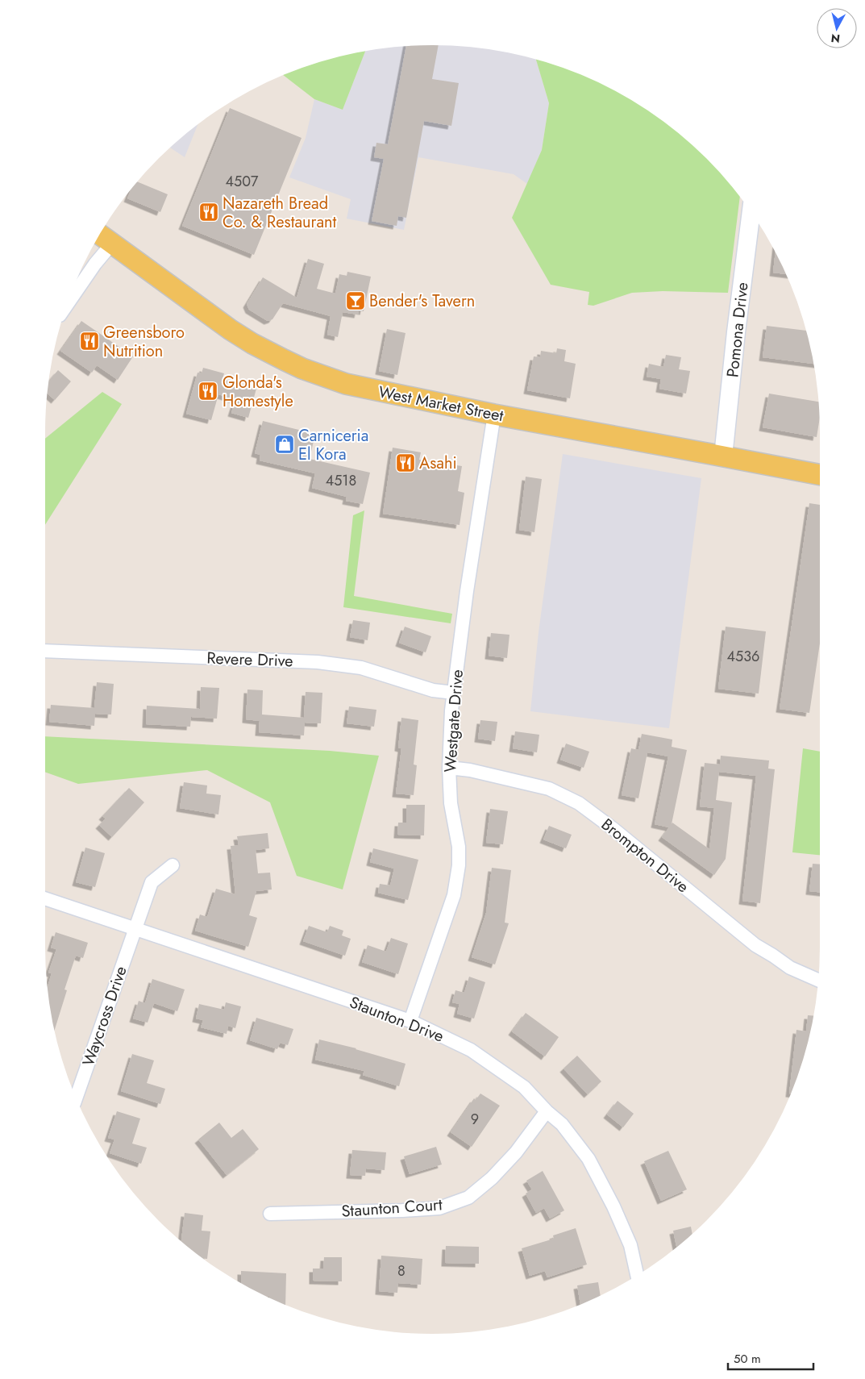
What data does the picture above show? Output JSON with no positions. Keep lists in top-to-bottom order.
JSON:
{
  "streets": {
    "main road": ["West Market Street"],
    "street": [
      "Pomona Drive",
      "Revere Drive",
      "Westgate Drive",
      "Brompton Drive",
      "Waycross Drive",
      "Staunton Drive",
      "Staunton Court"
    ]
  },
  "crossings": [
    ["Pomona Drive", "West Market Street"],
    ["West Market Street", "Westgate Drive"],
    ["Revere Drive", "Westgate Drive"],
    ["Westgate Drive", "Brompton Drive"],
    ["Westgate Drive", "Staunton Drive"],
    ["Waycross Drive", "Staunton Drive"],
    ["Staunton Drive", "Staunton Court"]
  ],
  "places": {
    "restaurant": [
      "Nazareth Bread Co. & Restaurant",
      "Greensboro Nutrition",
      "Glonda's Homestyle",
      "Asahi"
    ],
    "bar": ["Bender's Tavern"],
    "shop": ["Carniceria El Kora"]
  },
  "house_numbers": [
    "4507",
    "4518",
    "4536",
    "9",
    "8"
  ],
  "scale_bar": "50 m",
  "north": "bottom"
}
